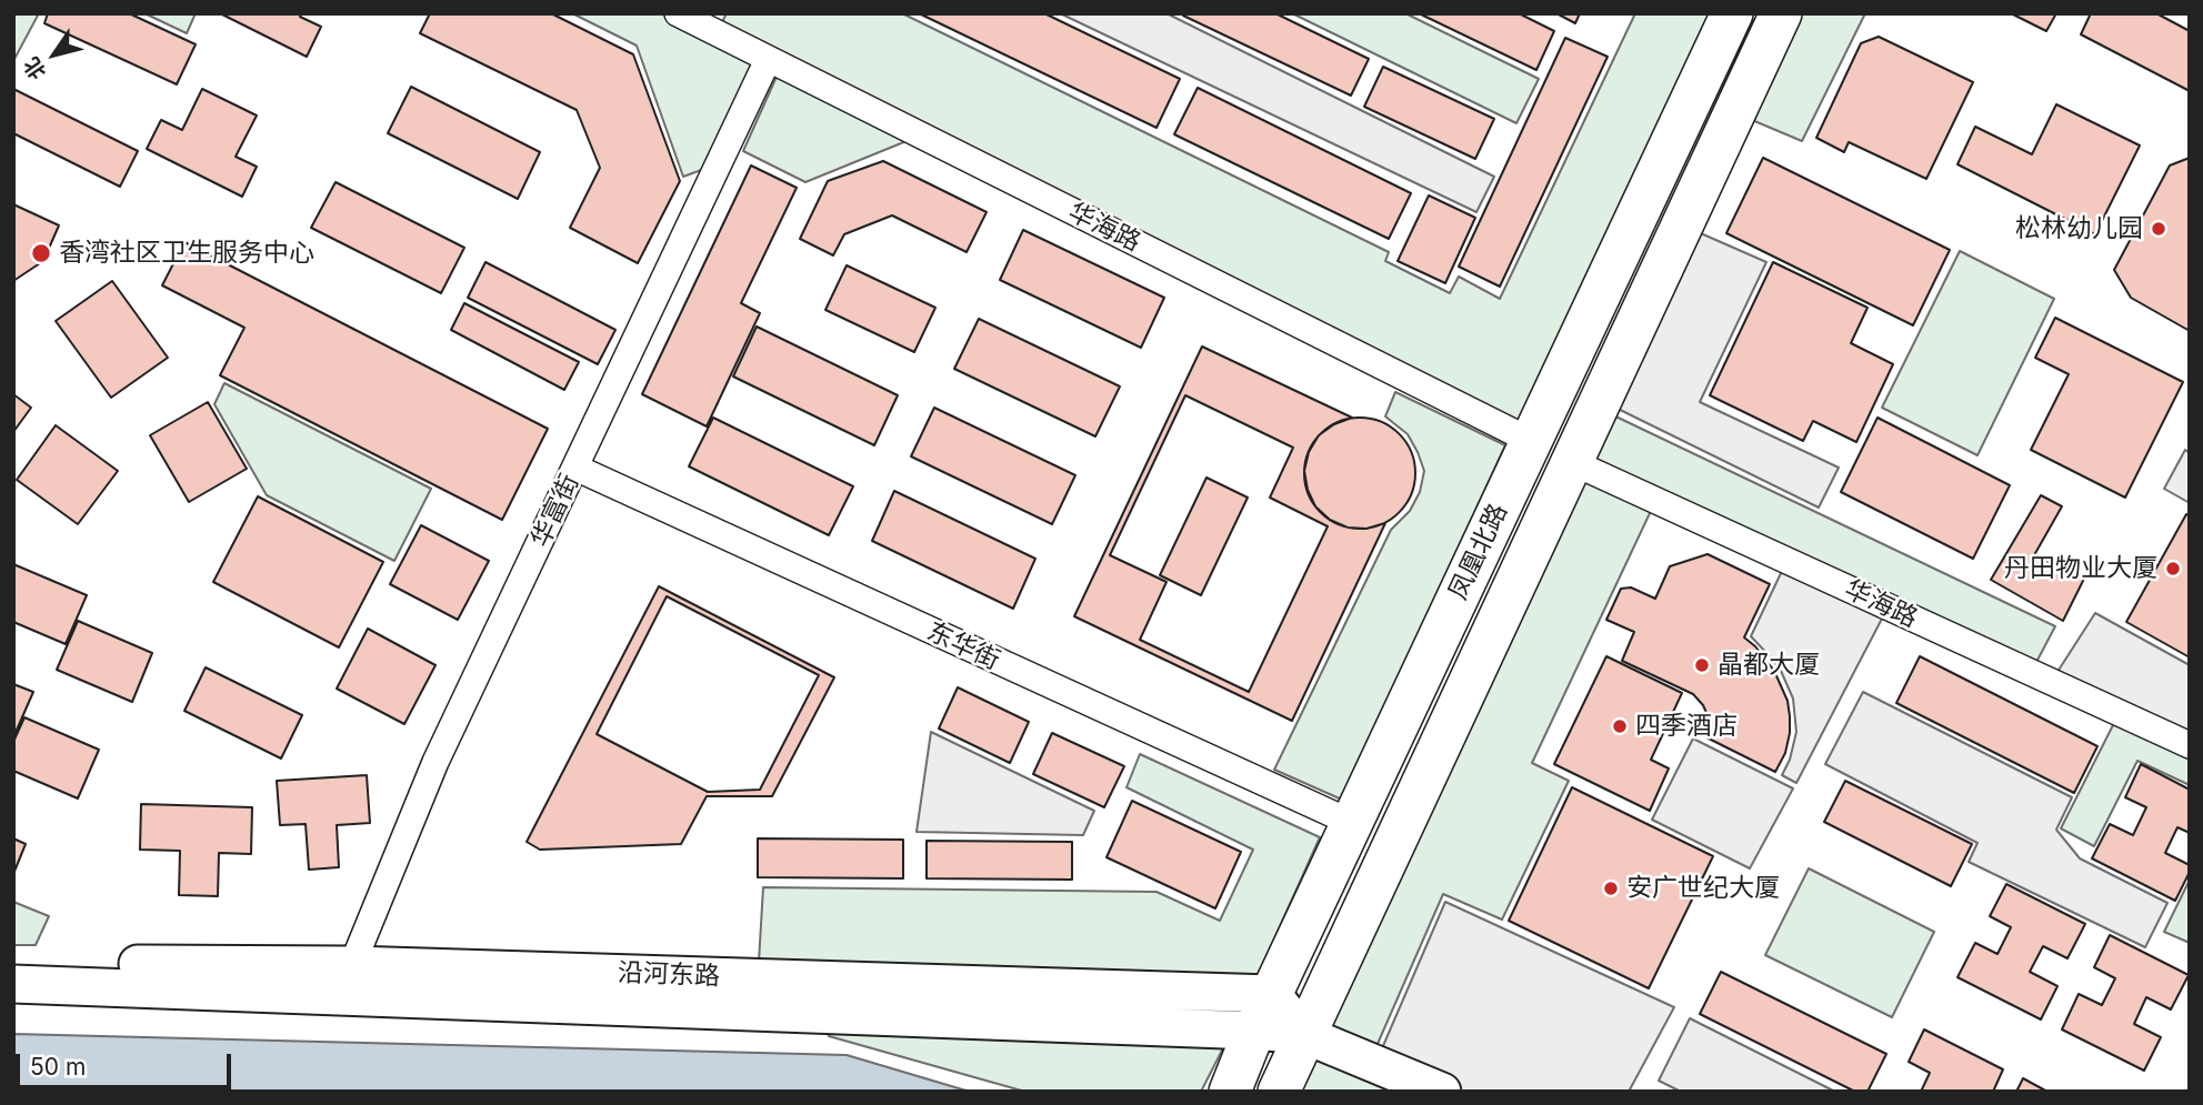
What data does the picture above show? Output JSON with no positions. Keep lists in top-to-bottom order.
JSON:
{
  "streets": {
    "main road": ["凤凰北路"],
    "street": [
      "华海路",
      "华富街",
      "东华街",
      "沿河东路"
    ]
  },
  "crossings": [
    ["华海路", "华富街"],
    ["华海路", "凤凰北路"],
    ["华富街", "东华街"],
    ["华富街", "沿河东路"],
    ["凤凰北路", "东华街"],
    ["凤凰北路", "沿河东路"]
  ],
  "places": [
    "松林幼儿园",
    "香湾社区卫生服务中心",
    "丹田物业大厦",
    "晶都大厦",
    "四季酒店",
    "安广世纪大厦"
  ],
  "scale_bar": "50 m",
  "north": "bottom left"
}
